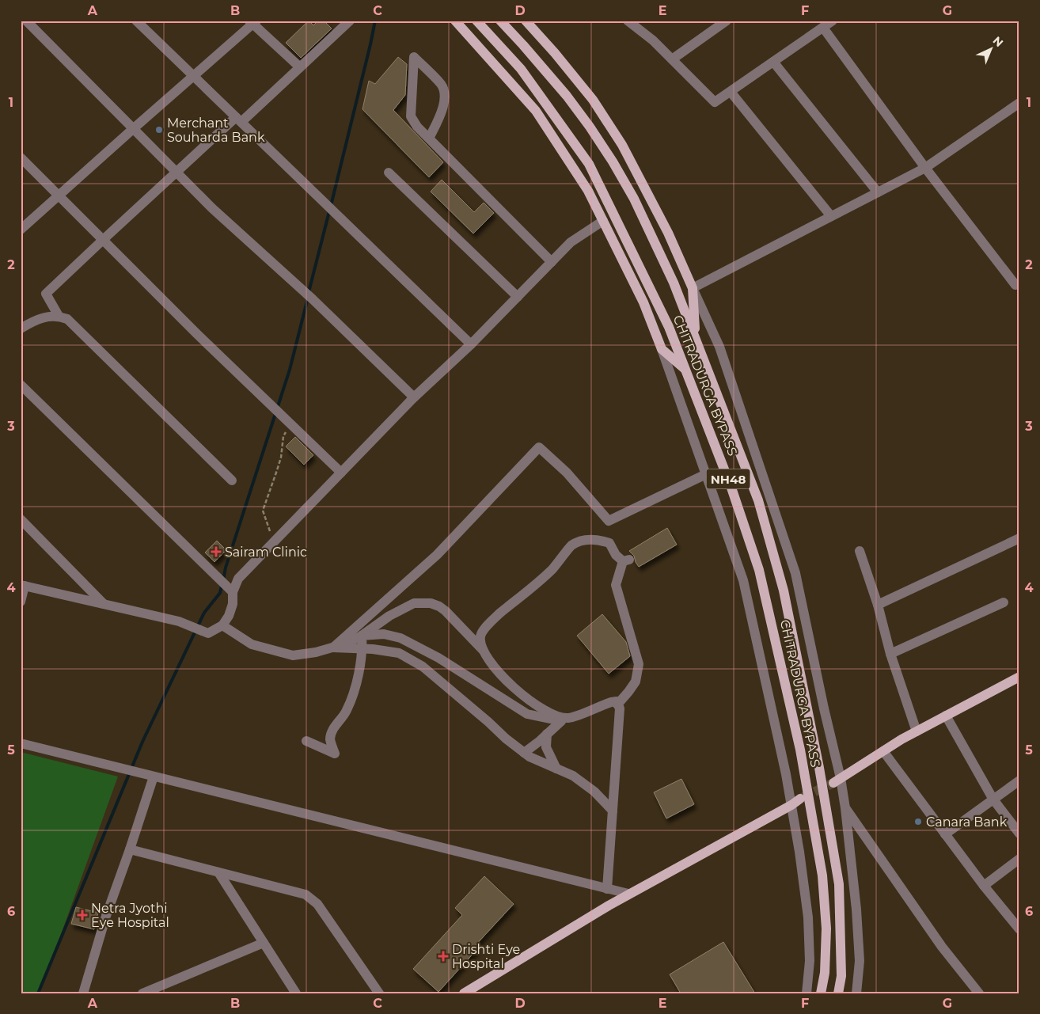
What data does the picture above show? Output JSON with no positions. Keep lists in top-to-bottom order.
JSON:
{
  "streets": {
    "main road": ["CHITRADURGA BYPASS", "NH48"]
  },
  "places": {
    "other": ["Merchant Souharda Bank", "Canara Bank"],
    "health": ["Sairam Clinic", "Netra Jyothi Eye Hospital", "Drishti Eye Hospital"]
  },
  "north": "top right",
  "grid": {
    "columns": [
      "A",
      "B",
      "C",
      "D",
      "E",
      "F",
      "G"
    ],
    "rows": [
      "1",
      "2",
      "3",
      "4",
      "5",
      "6"
    ]
  }
}
